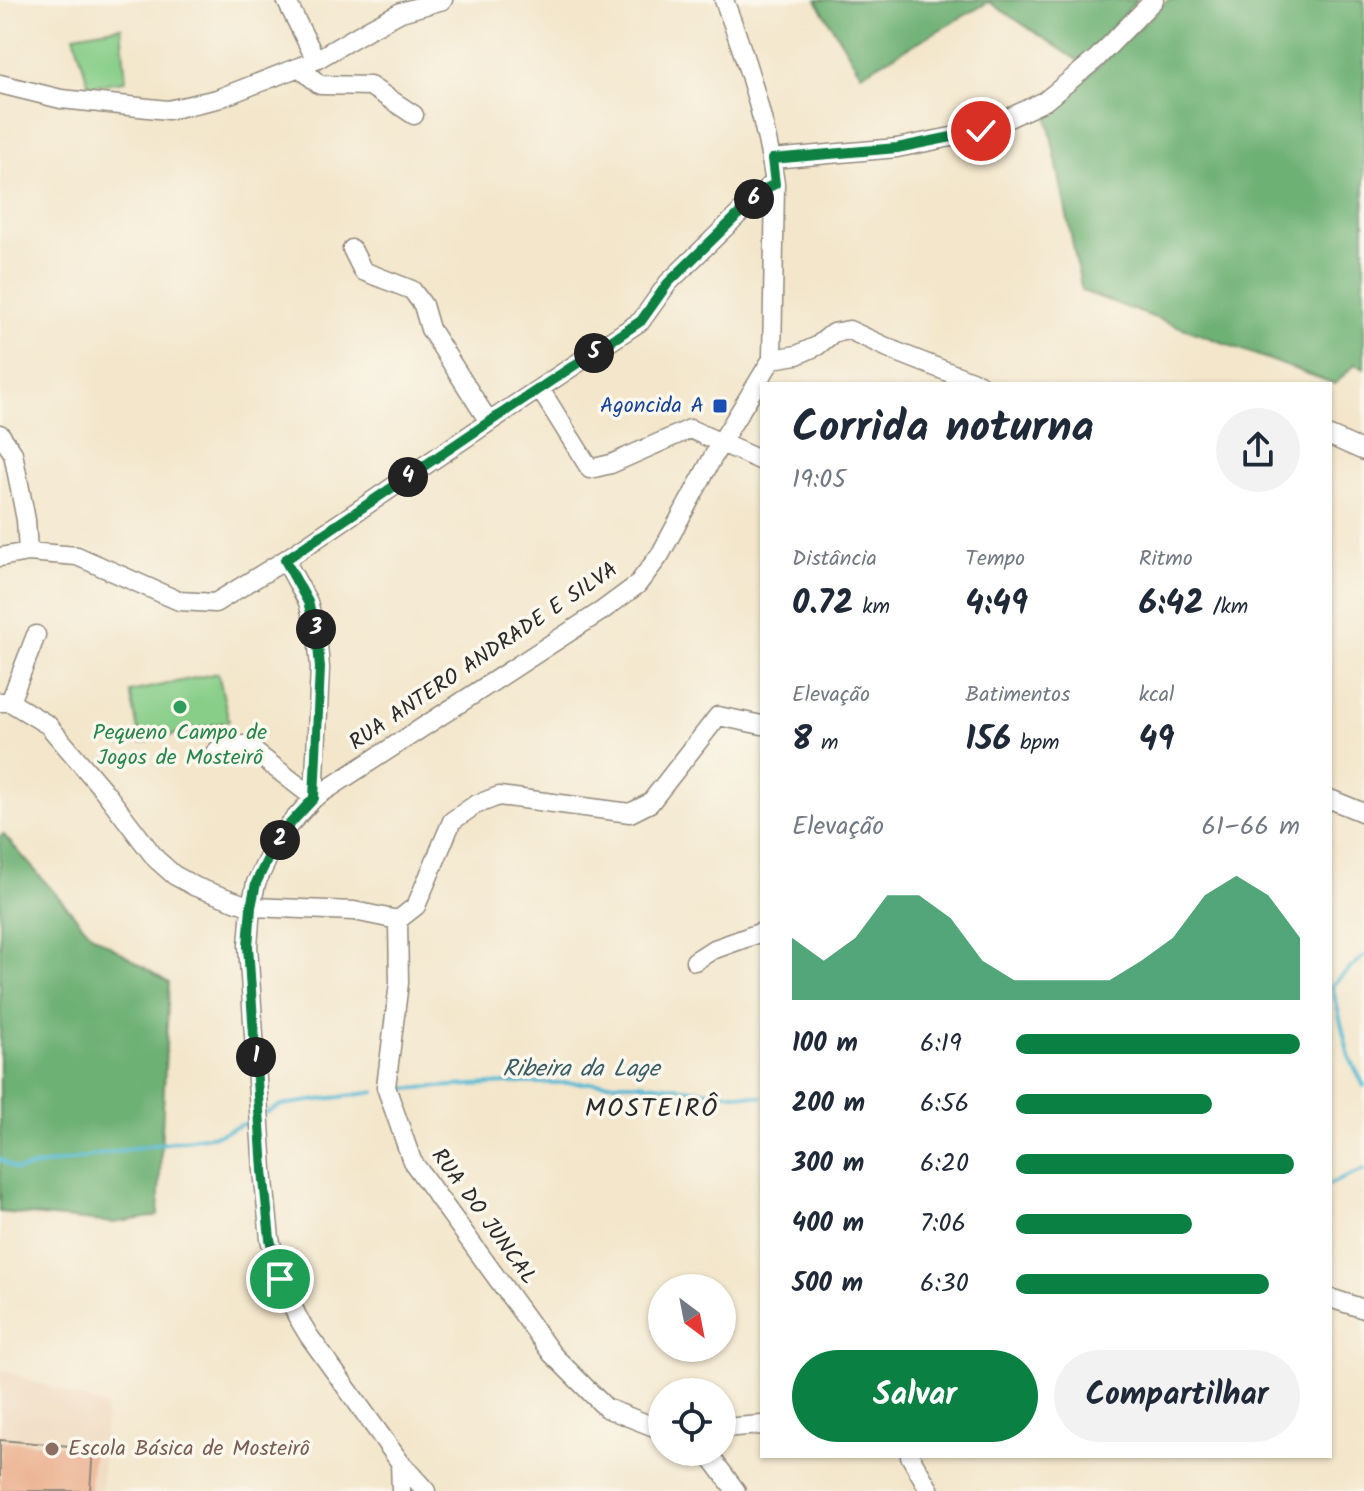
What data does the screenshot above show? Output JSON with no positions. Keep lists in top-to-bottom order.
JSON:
{
  "streets": {
    "street": ["RUA ANTERO ANDRADE E SILVA", "RUA DO JUNCAL"]
  },
  "districts": ["MOSTEIRÔ"],
  "water": ["Ribeira da Lage"],
  "places": {
    "transit": ["Agoncida A"],
    "other": ["Pequeno Campo de Jogos de Mosteirô", "Escola Básica de Mosteirô"]
  },
  "north": "bottom right",
  "page": {
    "pins": [
      "6",
      "5",
      "4",
      "3",
      "2",
      "1"
    ],
    "heading": ["Corrida noturna", "19:05"],
    "stats": [
      ["Distância", "0.72 km"],
      ["Tempo", "4:49"],
      ["Ritmo", "6:42 /km"],
      ["Elevação", "8 m"],
      ["Batimentos", "156 bpm"],
      ["kcal", "49"]
    ],
    "chart": ["Elevação", "61–66 m"],
    "list": [
      {
        "name": "100 m",
        "note": "6:19"
      },
      {
        "name": "200 m",
        "note": "6:56"
      },
      {
        "name": "300 m",
        "note": "6:20"
      },
      {
        "name": "400 m",
        "note": "7:06"
      },
      {
        "name": "500 m",
        "note": "6:30"
      }
    ],
    "buttons": ["Salvar", "Compartilhar"]
  }
}
